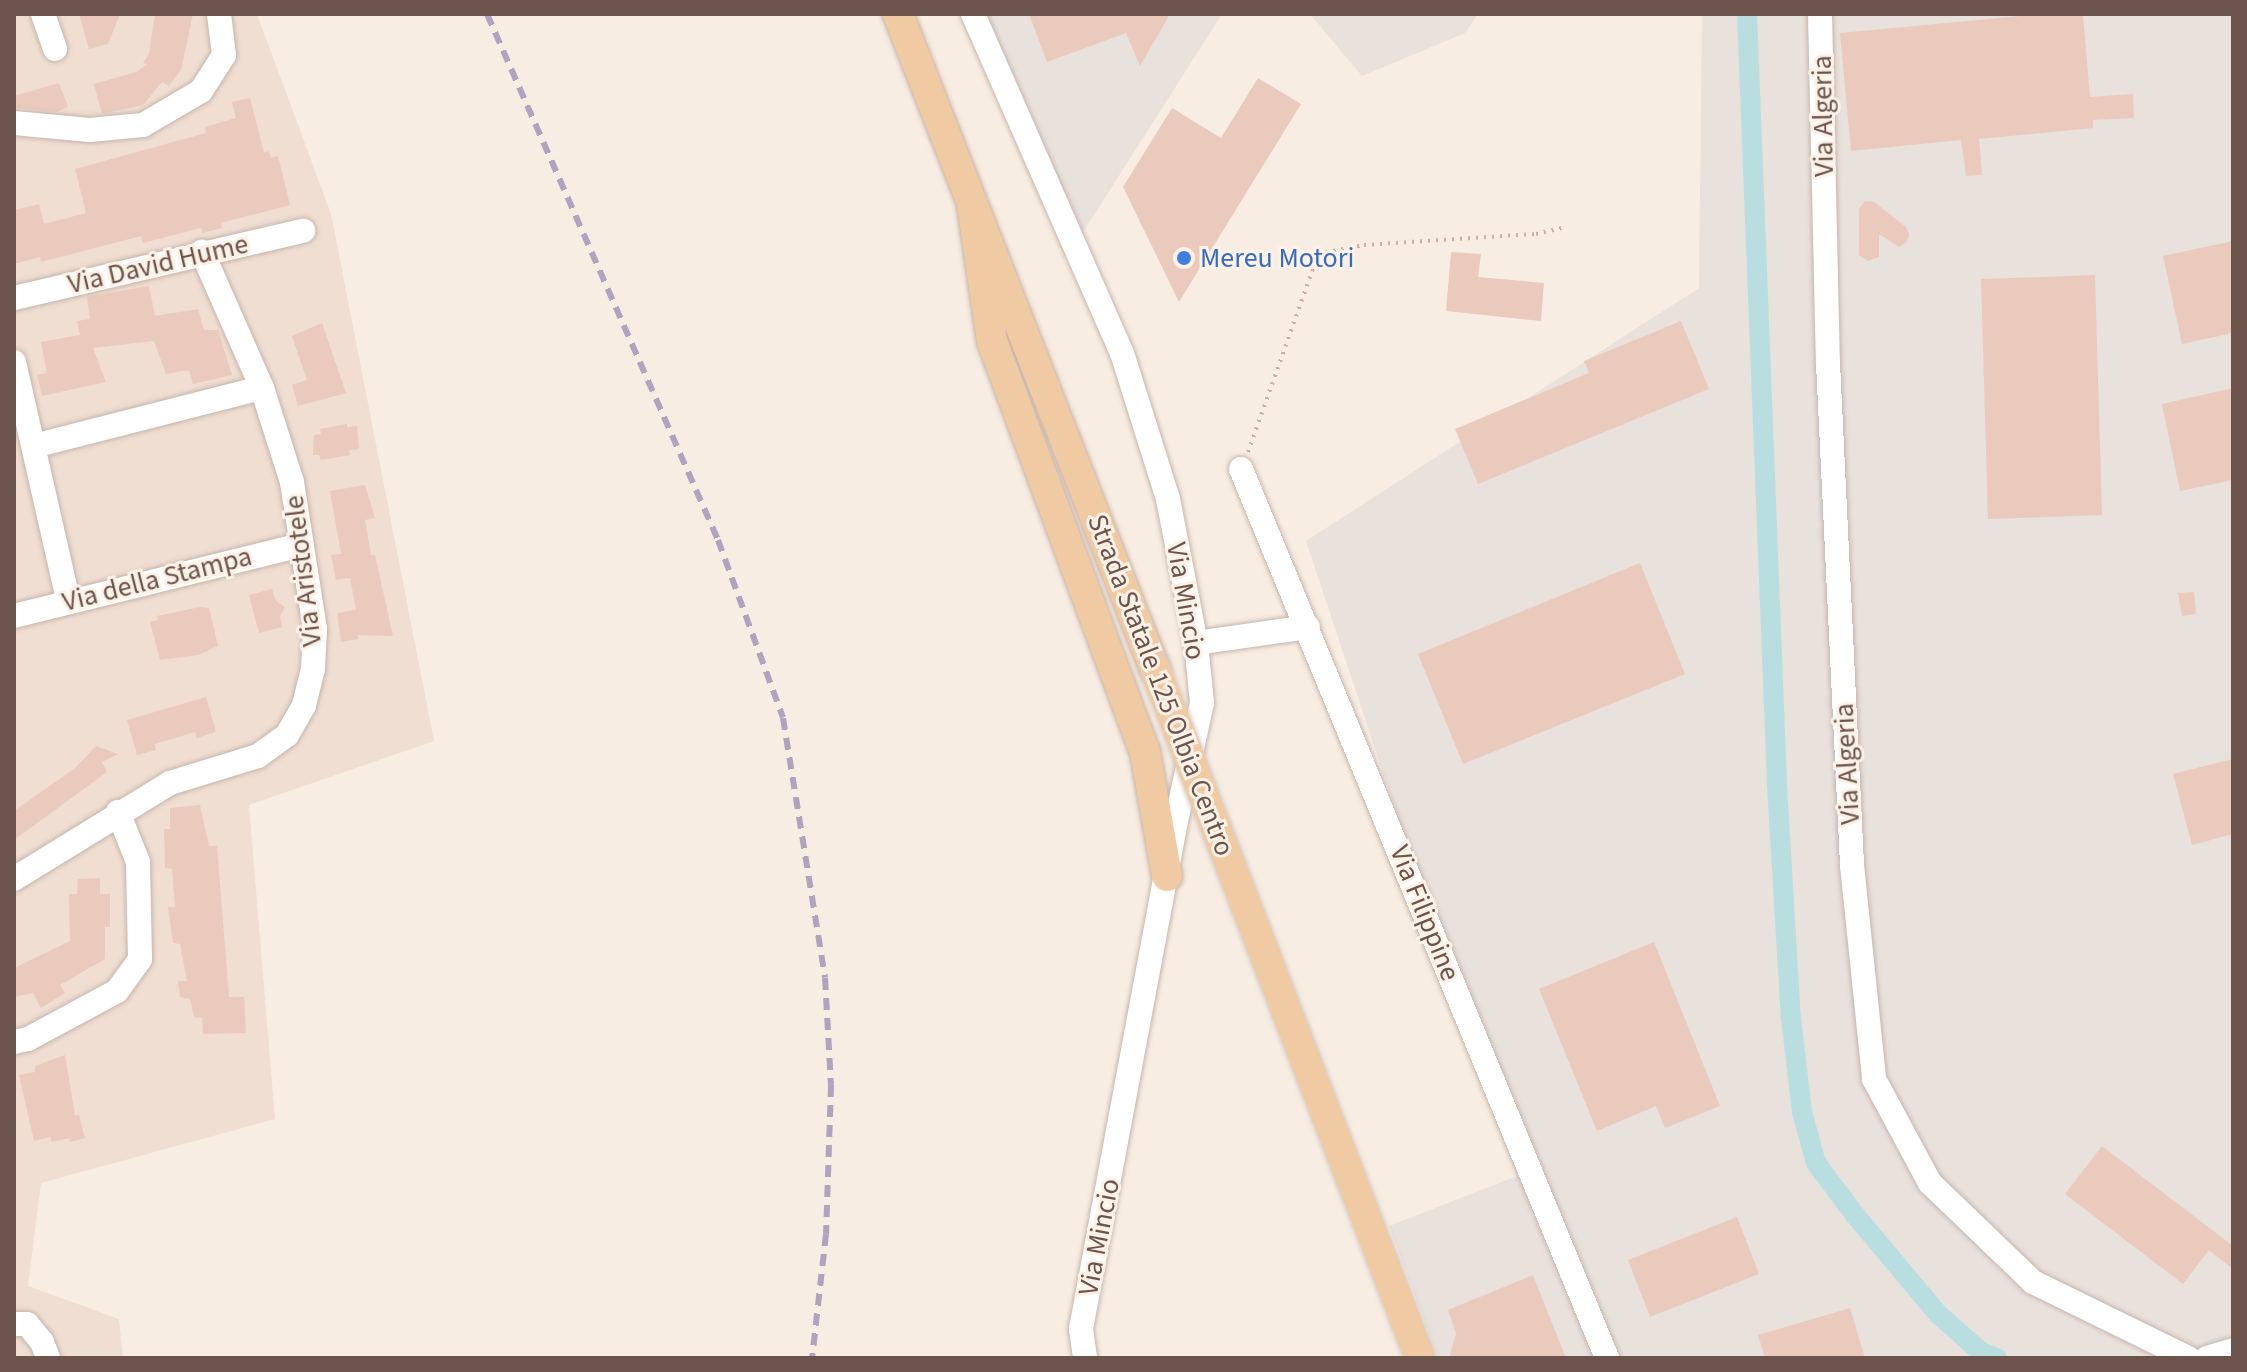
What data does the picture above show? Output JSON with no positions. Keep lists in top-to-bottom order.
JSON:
{
  "streets": {
    "main road": ["Strada Statale 125 Olbia Centro"],
    "street": [
      "Via Algeria",
      "Via David Hume",
      "Via Aristotele",
      "Via della Stampa",
      "Via Mincio",
      "Via Filippine"
    ]
  },
  "crossings": [
    ["Via David Hume", "Via Aristotele"],
    ["Via Aristotele", "Via della Stampa"]
  ],
  "places": ["Mereu Motori"]
}
